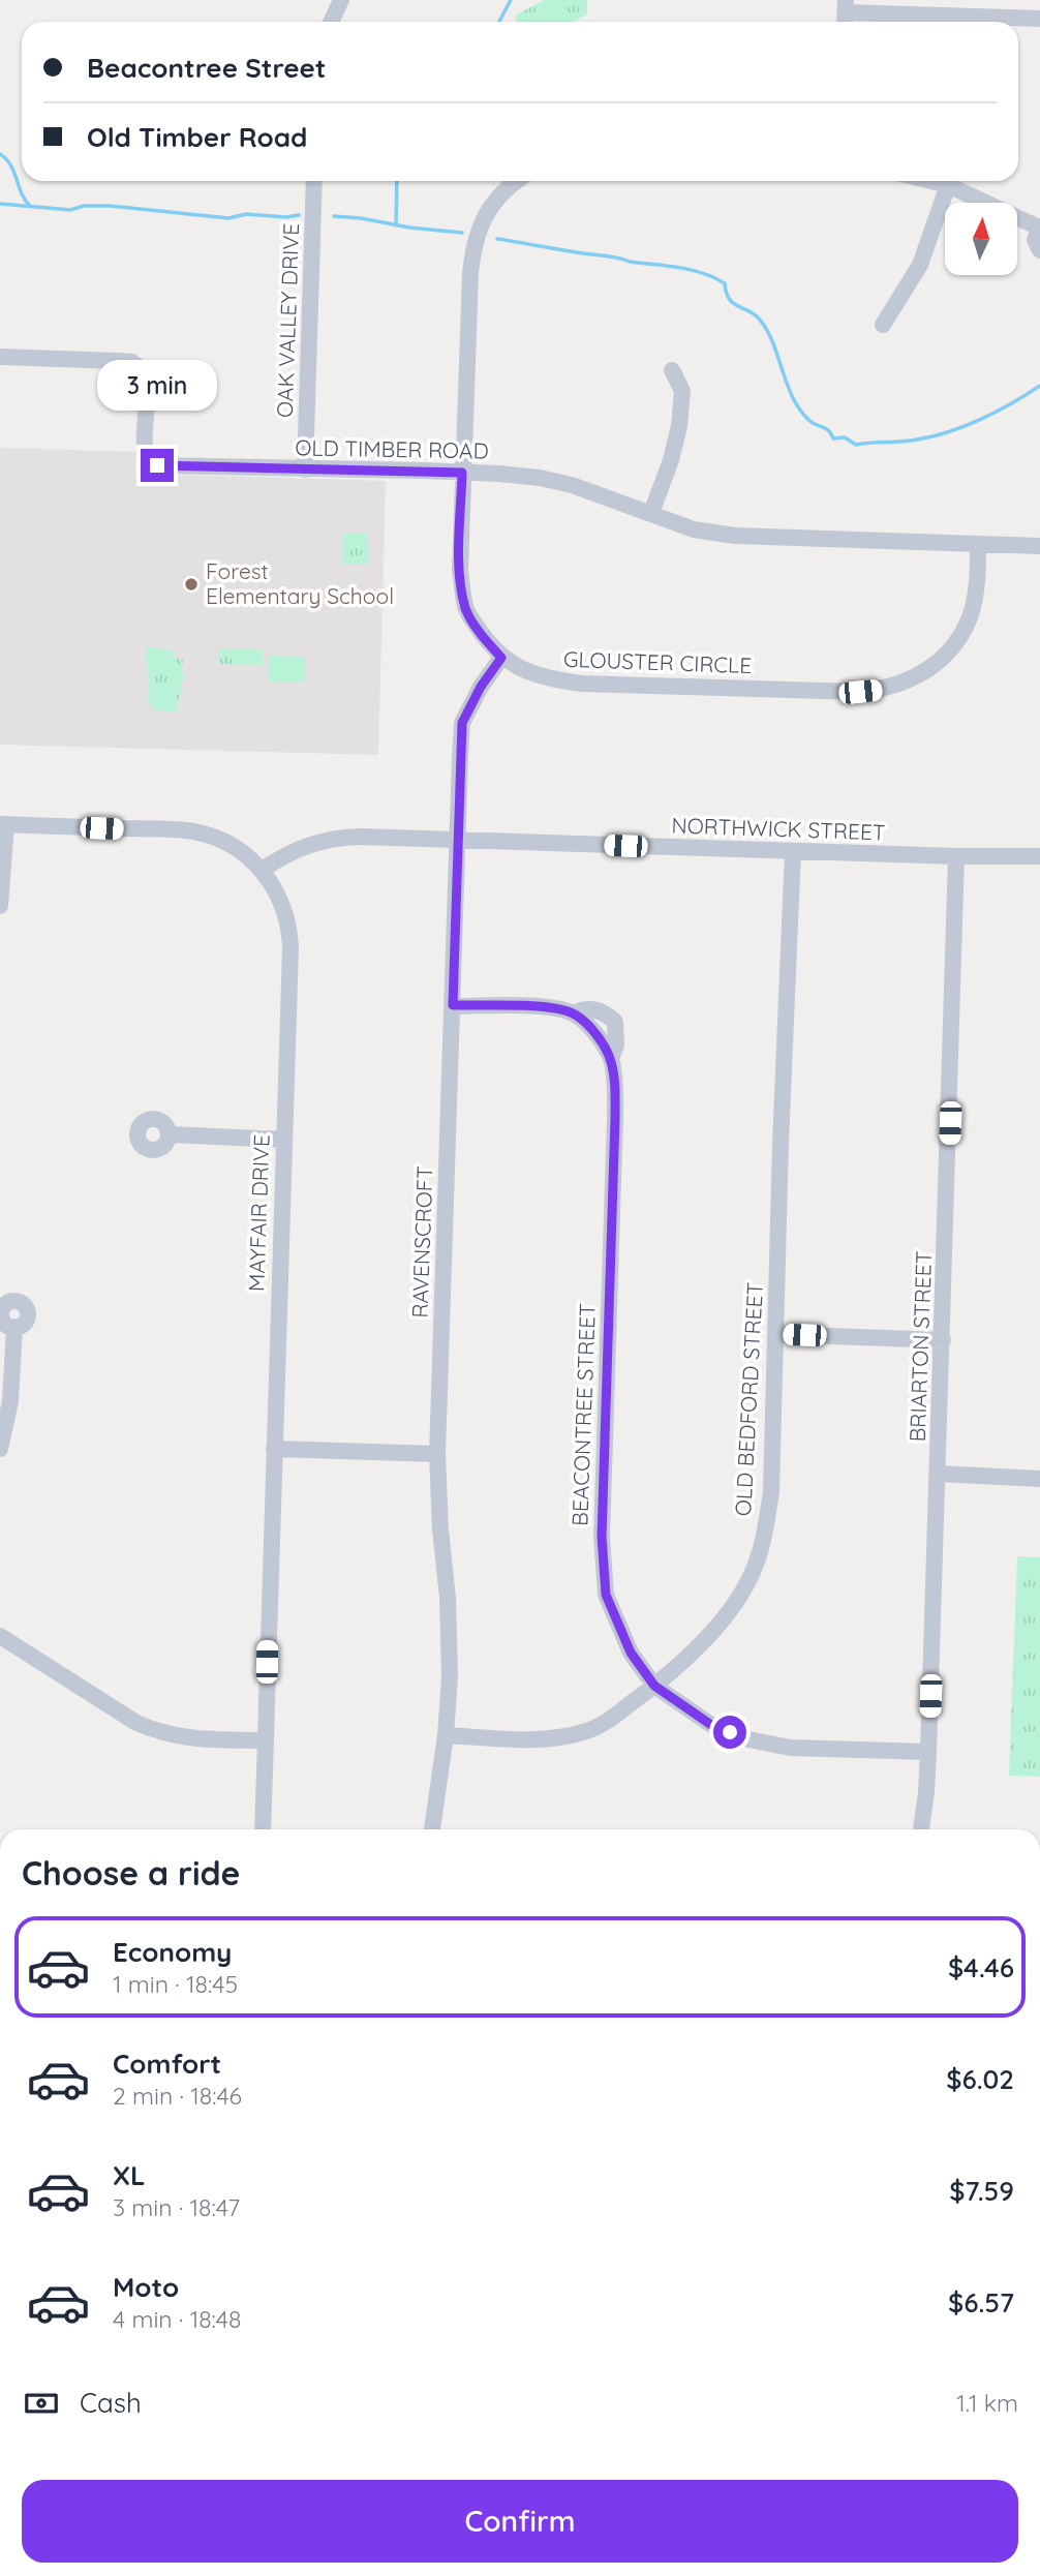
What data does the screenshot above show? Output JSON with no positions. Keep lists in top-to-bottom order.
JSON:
{
  "streets": {
    "street": [
      "OAK VALLEY DRIVE",
      "OLD TIMBER ROAD",
      "GLOUSTER CIRCLE",
      "NORTHWICK STREET",
      "MAYFAIR DRIVE",
      "RAVENSCROFT",
      "BRIARTON STREET",
      "OLD BEDFORD STREET",
      "BEACONTREE STREET"
    ]
  },
  "crossings": [
    ["OAK VALLEY DRIVE", "OLD TIMBER ROAD"],
    ["OLD TIMBER ROAD", "GLOUSTER CIRCLE"],
    ["GLOUSTER CIRCLE", "RAVENSCROFT"],
    ["NORTHWICK STREET", "MAYFAIR DRIVE"],
    ["NORTHWICK STREET", "RAVENSCROFT"],
    ["NORTHWICK STREET", "BRIARTON STREET"],
    ["NORTHWICK STREET", "OLD BEDFORD STREET"],
    ["RAVENSCROFT", "OLD BEDFORD STREET"],
    ["RAVENSCROFT", "BEACONTREE STREET"],
    ["BRIARTON STREET", "BEACONTREE STREET"],
    ["OLD BEDFORD STREET", "BEACONTREE STREET"]
  ],
  "places": ["Forest Elementary School"],
  "north": "top",
  "page": {
    "banner": ["Beacontree Street", "Old Timber Road"],
    "bubble": "3 min",
    "heading": "Choose a ride",
    "list": [
      {
        "name": "Economy",
        "note": "1 min · 18:45",
        "value": "$4.46"
      },
      {
        "name": "Comfort",
        "note": "2 min · 18:46",
        "value": "$6.02"
      },
      {
        "name": "XL",
        "note": "3 min · 18:47",
        "value": "$7.59"
      },
      {
        "name": "Moto",
        "note": "4 min · 18:48",
        "value": "$6.57"
      }
    ],
    "pay": ["Cash", "1.1 km"],
    "buttons": "Confirm"
  }
}
